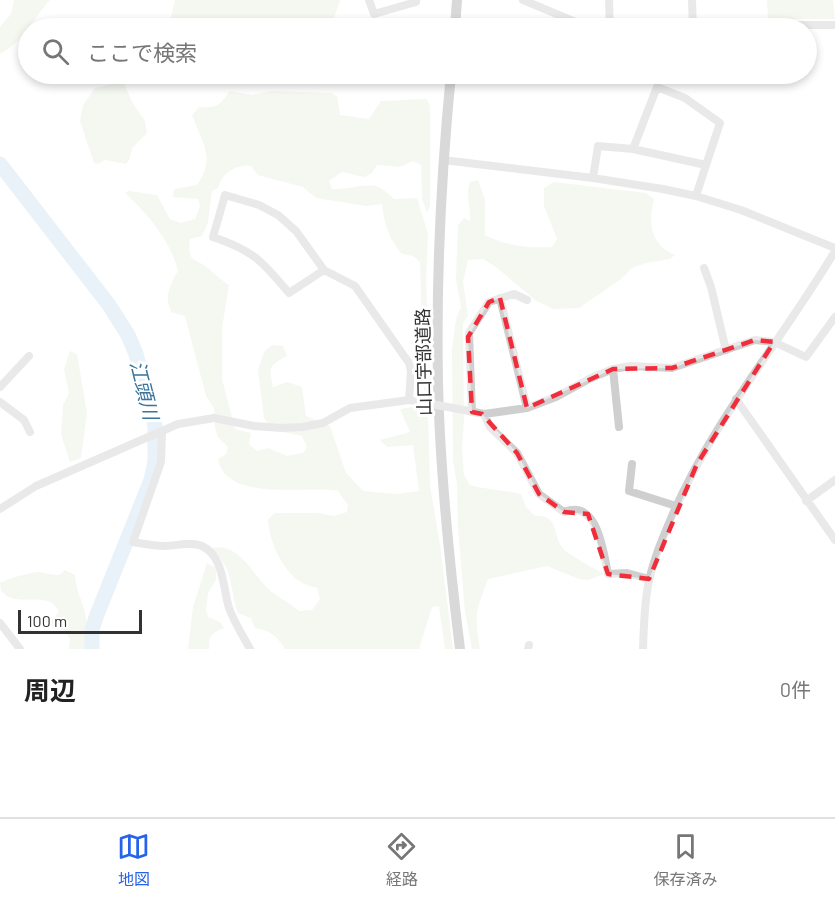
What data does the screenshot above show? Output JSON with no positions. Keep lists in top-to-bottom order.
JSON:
{
  "streets": {
    "main road": ["山口宇部道路"]
  },
  "water": ["江頭川"],
  "scale_bar": "100 m",
  "page": {
    "search": "ここで検索",
    "scale": "100 m",
    "heading": ["周辺", "0件"],
    "nav": ["地図", "経路", "保存済み"]
  }
}
